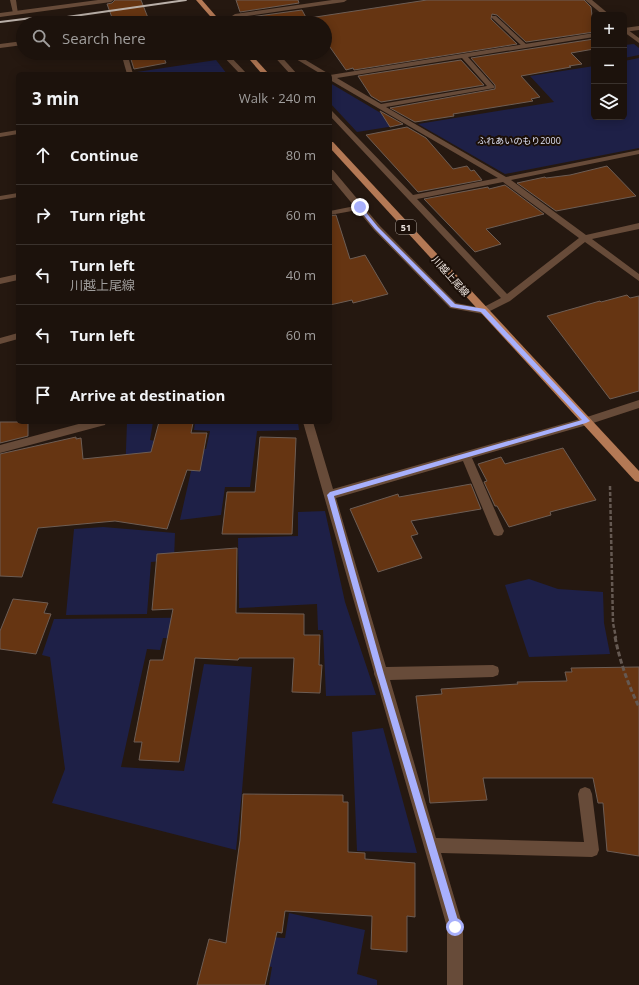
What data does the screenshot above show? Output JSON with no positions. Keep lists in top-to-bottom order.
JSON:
{
  "streets": {
    "main road": ["51", "川越上尾線"]
  },
  "parks": ["ふれあいのもり2000"],
  "page": {
    "map_buttons": ["+", "−"],
    "search": "Search here",
    "heading": ["3 min", "Walk · 240 m"],
    "list": [
      ["Continue", "80 m"],
      ["Turn right", "60 m"],
      ["Turn left", "川越上尾線", "40 m"],
      ["Turn left", "60 m"],
      "Arrive at destination"
    ]
  }
}
